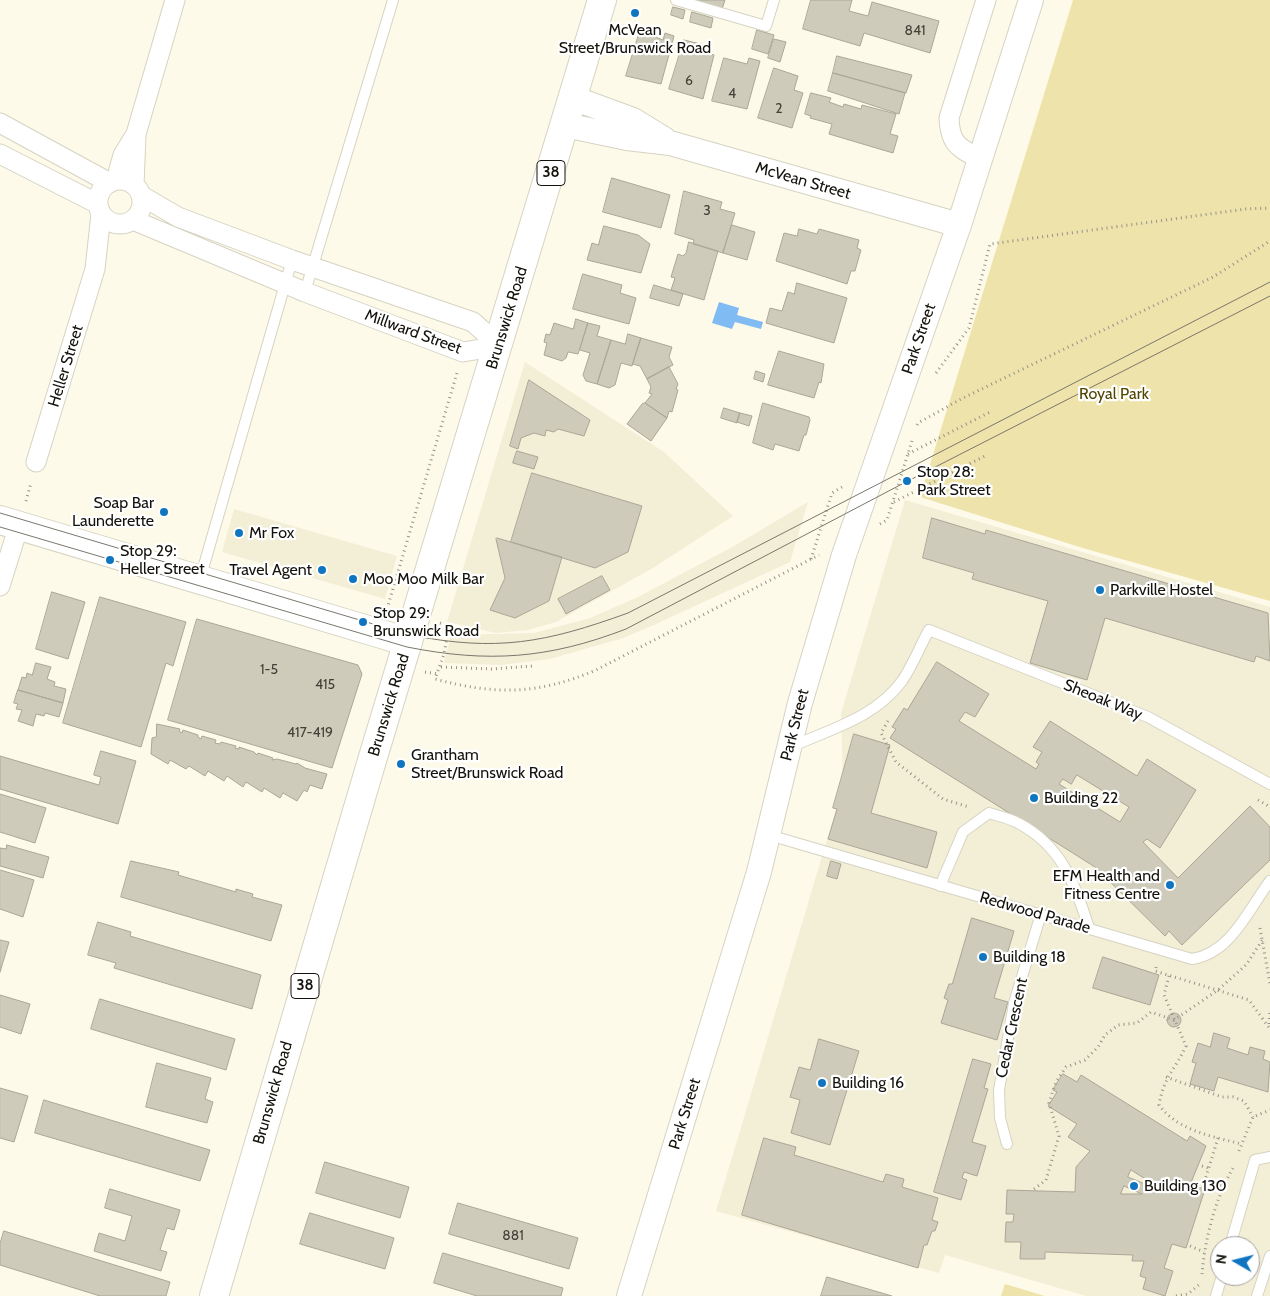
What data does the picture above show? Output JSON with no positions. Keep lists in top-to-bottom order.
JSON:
{
  "streets": {
    "main road": ["38", "Brunswick Road"],
    "street": [
      "McVean Street",
      "Millward Street",
      "Park Street",
      "Heller Street"
    ],
    "lane": ["Sheoak Way", "Redwood Parade", "Cedar Crescent"]
  },
  "crossings": [
    ["McVean Street", "Brunswick Road"],
    ["McVean Street", "Park Street"],
    ["Brunswick Road", "Millward Street"],
    ["Millward Street", "Heller Street"],
    ["Park Street", "Sheoak Way"],
    ["Park Street", "Redwood Parade"],
    ["Redwood Parade", "Cedar Crescent"]
  ],
  "parks": ["Royal Park"],
  "places": [
    "McVean Street/Brunswick Road",
    "Stop 28: Park Street",
    "Soap Bar Launderette",
    "Mr Fox",
    "Stop 29: Heller Street",
    "Travel Agent",
    "Moo Moo Milk Bar",
    "Parkville Hostel",
    "Stop 29: Brunswick Road",
    "Grantham Street/Brunswick Road",
    "Building 22",
    "EFM Health and Fitness Centre",
    "Building 18",
    "Building 16",
    "Building 130"
  ],
  "house_numbers": [
    "841",
    "6",
    "4",
    "2",
    "3",
    "1-5",
    "415",
    "417-419",
    "881"
  ],
  "north": "left"
}
